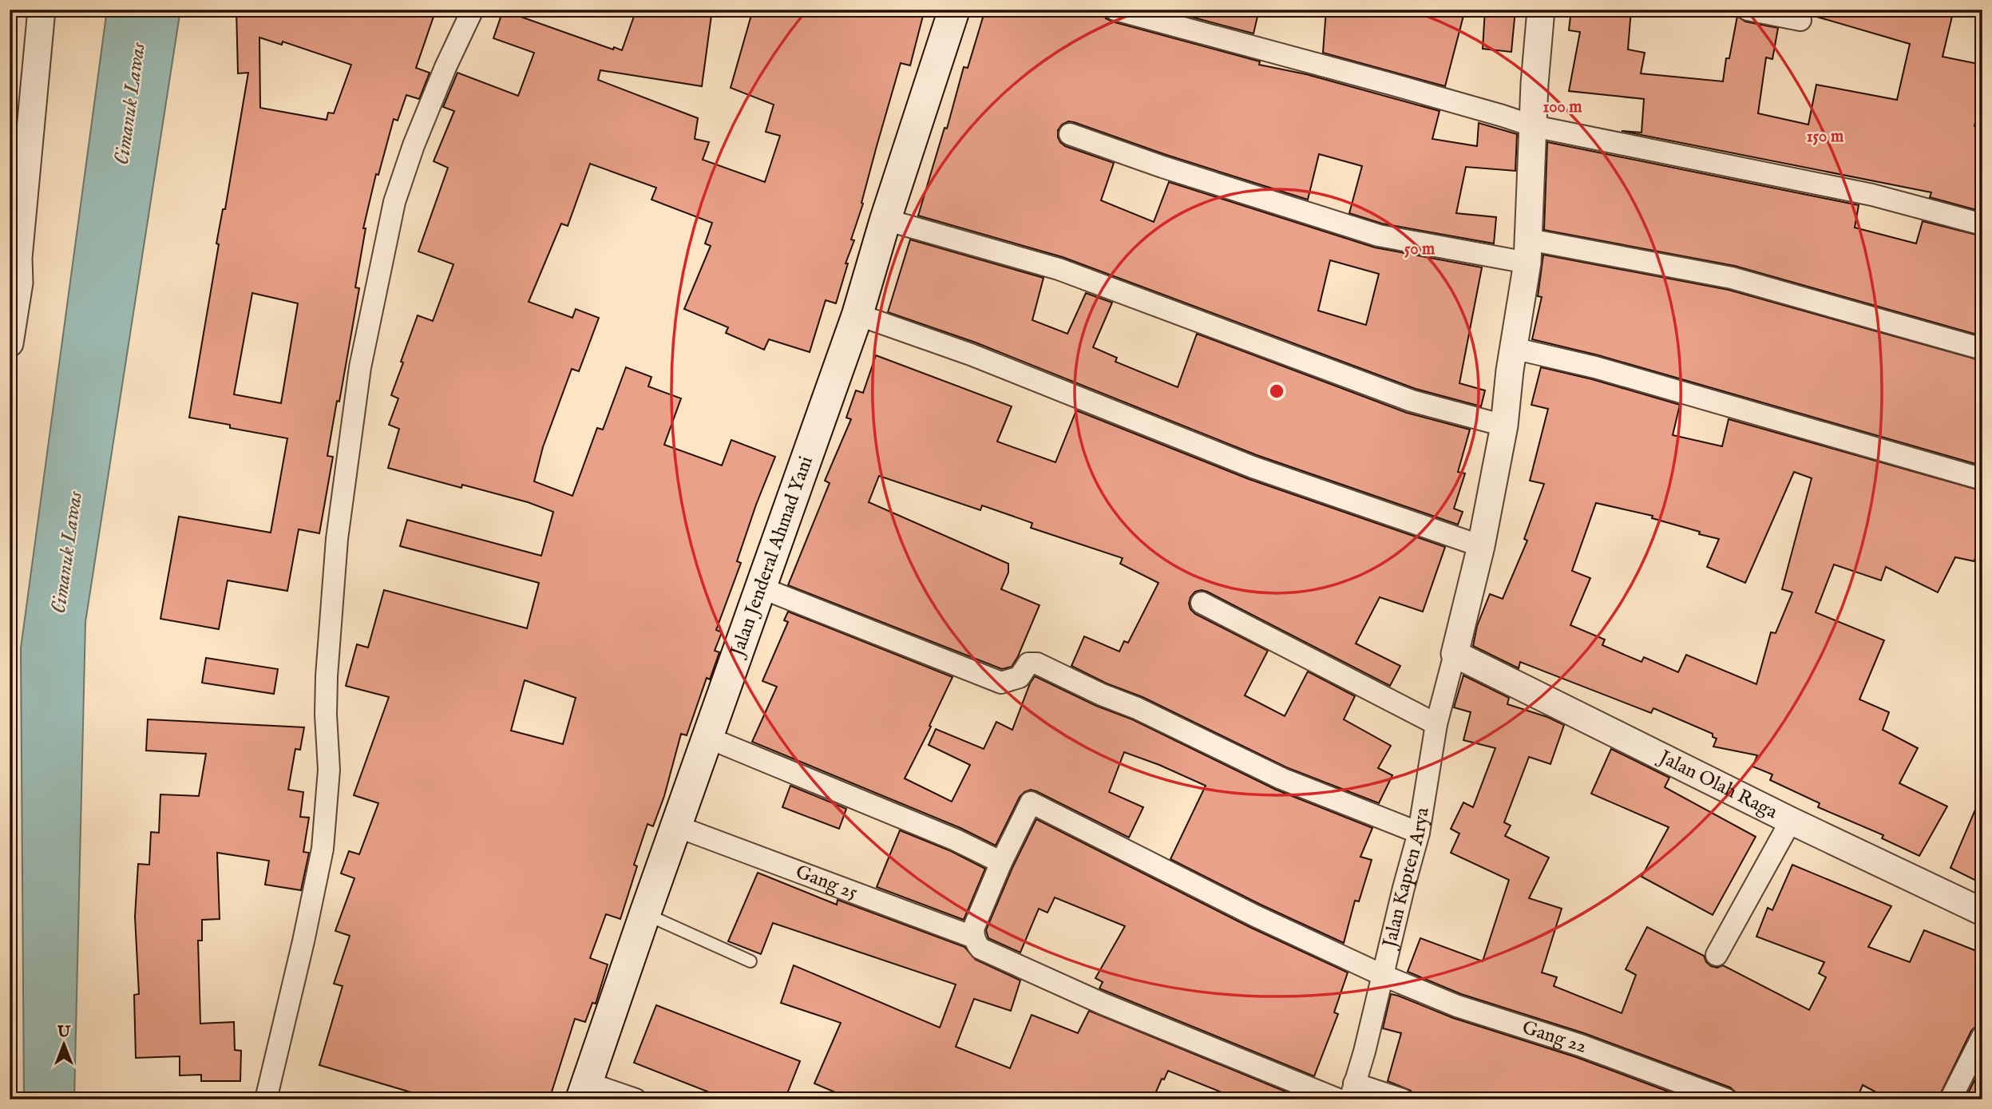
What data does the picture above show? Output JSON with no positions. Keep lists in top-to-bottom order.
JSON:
{
  "streets": {
    "main road": ["Jalan Jenderal Ahmad Yani"],
    "street": [
      "Jalan Olah Raga",
      "Jalan Kapten Arya",
      "Gang 25",
      "Gang 22"
    ]
  },
  "crossings": [
    ["Jalan Jenderal Ahmad Yani", "Gang 25"],
    ["Jalan Olah Raga", "Jalan Kapten Arya"],
    ["Jalan Kapten Arya", "Gang 22"]
  ],
  "water": ["Cimanuk Lawas"],
  "north": "top",
  "rings": ["100 m", "150 m", "50 m"]
}
